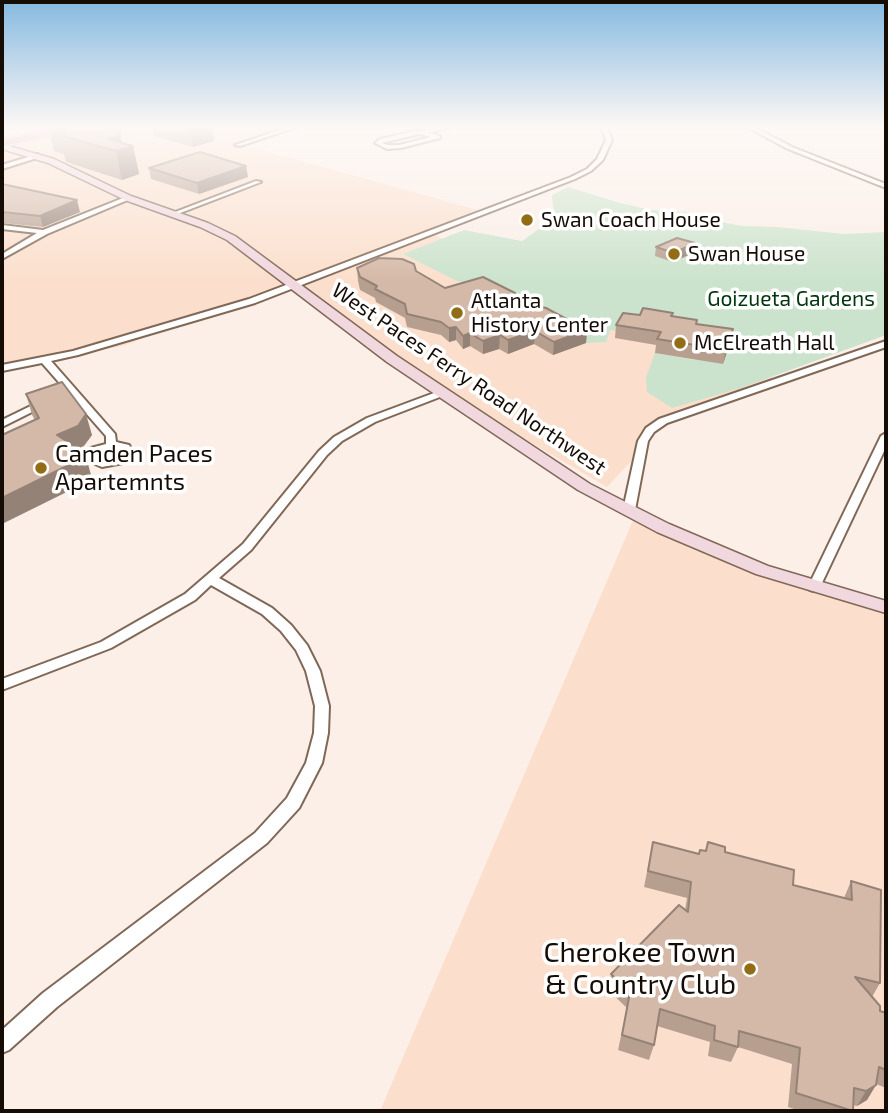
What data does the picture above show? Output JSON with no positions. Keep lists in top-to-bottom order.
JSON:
{
  "streets": {
    "main road": ["West Paces Ferry Road Northwest"]
  },
  "parks": ["Goizueta Gardens"],
  "places": [
    "Swan Coach House",
    "Swan House",
    "Atlanta History Center",
    "McElreath Hall",
    "Camden Paces Apartemnts",
    "Cherokee Town & Country Club"
  ]
}
